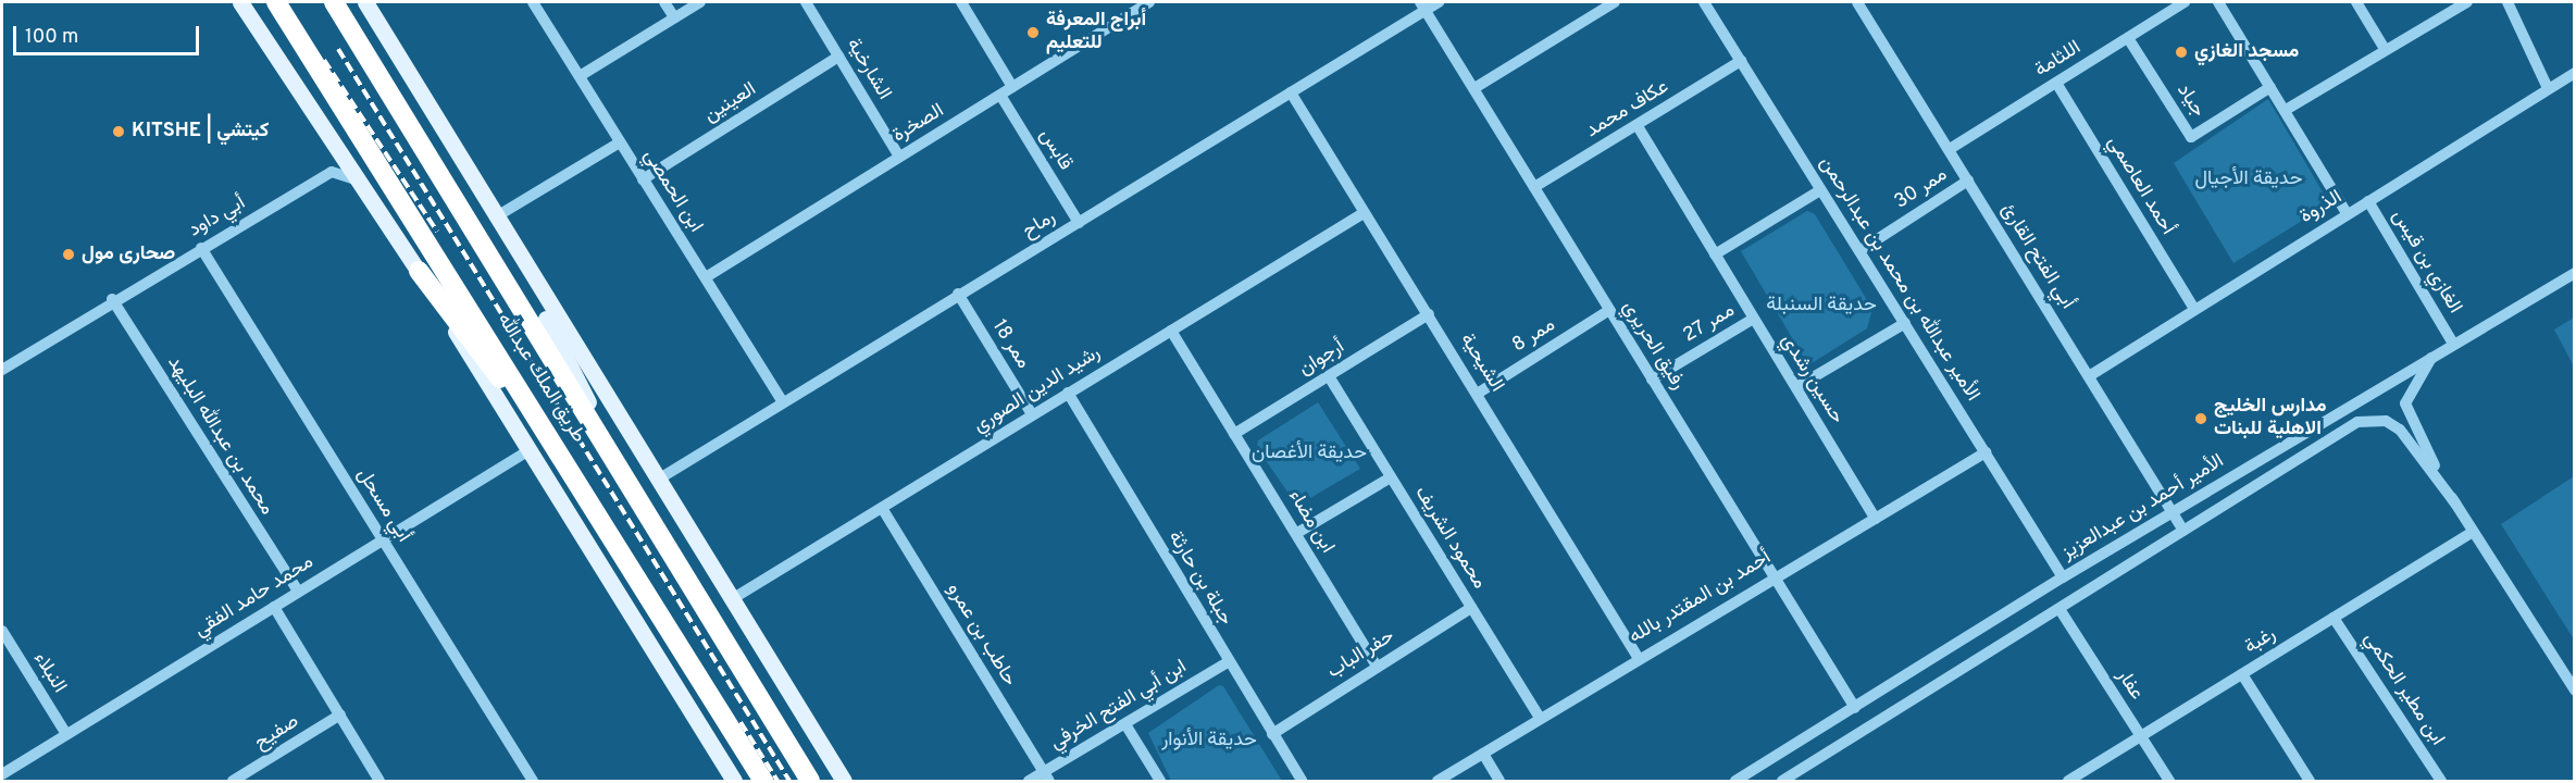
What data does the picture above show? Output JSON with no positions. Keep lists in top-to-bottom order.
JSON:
{
  "streets": {
    "highway": ["طريق الملك عبدالله"],
    "street": [
      "اللثامة",
      "الشارخية",
      "جياد",
      "العينين",
      "عكاف محمد",
      "الصخرة",
      "قابس",
      "أحمد العاصمي",
      "ممر 30",
      "ابن الحمصي",
      "الذروة",
      "أبي داود",
      "رماح",
      "أبي الفتح القارئ",
      "الغازي بن قيس",
      "الأمير عبدالله بن محمد بن عبدالرحمن",
      "ممر 27",
      "ممر 8",
      "ممر 18",
      "رفيق الحريري",
      "أرجوان",
      "الشيحية",
      "حسين رشدي",
      "رشيد الدين الصوري",
      "محمد بن عبدالله البليهد",
      "أبي مسحل",
      "الأمير أحمد بن عبدالعزيز",
      "ابن مضاء",
      "محمود الشريف",
      "جبلة بن حارثة",
      "محمد حامد الفقي",
      "أحمد بن المقتدر بالله",
      "حاطب بن عمرو",
      "رغبة",
      "حفر الباب",
      "النبلاء",
      "عفار",
      "ابن مطير الحكمي",
      "ابن أبي الفتح الخرفي",
      "صفيح"
    ]
  },
  "crossings": [
    ["اللثامة", "جياد"],
    ["اللثامة", "أحمد العاصمي"],
    ["اللثامة", "أبي الفتح القارئ"],
    ["الشارخية", "العينين"],
    ["الشارخية", "الصخرة"],
    ["العينين", "ابن الحمصي"],
    ["عكاف محمد", "الأمير عبدالله بن محمد بن عبدالرحمن"],
    ["عكاف محمد", "رفيق الحريري"],
    ["عكاف محمد", "حسين رشدي"],
    ["الصخرة", "قابس"],
    ["الصخرة", "ابن الحمصي"],
    ["قابس", "رماح"],
    ["أحمد العاصمي", "الذروة"],
    ["ممر 30", "أبي الفتح القارئ"],
    ["ممر 30", "الأمير عبدالله بن محمد بن عبدالرحمن"],
    ["ابن الحمصي", "رماح"],
    ["الذروة", "أبي الفتح القارئ"],
    ["الذروة", "الغازي بن قيس"],
    ["أبي داود", "محمد بن عبدالله البليهد"],
    ["أبي داود", "أبي مسحل"],
    ["رماح", "ممر 18"],
    ["رماح", "رفيق الحريري"],
    ["رماح", "الشيحية"],
    ["أبي الفتح القارئ", "الأمير أحمد بن عبدالعزيز"],
    ["الغازي بن قيس", "الأمير أحمد بن عبدالعزيز"],
    ["الأمير عبدالله بن محمد بن عبدالرحمن", "الأمير أحمد بن عبدالعزيز"],
    ["الأمير عبدالله بن محمد بن عبدالرحمن", "أحمد بن المقتدر بالله"],
    ["ممر 27", "رفيق الحريري"],
    ["ممر 27", "حسين رشدي"],
    ["ممر 8", "رفيق الحريري"],
    ["ممر 8", "الشيحية"],
    ["ممر 18", "رشيد الدين الصوري"],
    ["رفيق الحريري", "الأمير أحمد بن عبدالعزيز"],
    ["رفيق الحريري", "أحمد بن المقتدر بالله"],
    ["أرجوان", "الشيحية"],
    ["أرجوان", "ابن مضاء"],
    ["أرجوان", "محمود الشريف"],
    ["الشيحية", "رشيد الدين الصوري"],
    ["الشيحية", "أحمد بن المقتدر بالله"],
    ["حسين رشدي", "أحمد بن المقتدر بالله"],
    ["رشيد الدين الصوري", "ابن مضاء"],
    ["رشيد الدين الصوري", "جبلة بن حارثة"],
    ["رشيد الدين الصوري", "حاطب بن عمرو"],
    ["محمد بن عبدالله البليهد", "محمد حامد الفقي"],
    ["أبي مسحل", "محمد حامد الفقي"],
    ["الأمير أحمد بن عبدالعزيز", "عفار"],
    ["ابن مضاء", "حفر الباب"],
    ["محمود الشريف", "أحمد بن المقتدر بالله"],
    ["محمود الشريف", "حفر الباب"],
    ["جبلة بن حارثة", "حفر الباب"],
    ["جبلة بن حارثة", "ابن أبي الفتح الخرفي"],
    ["محمد حامد الفقي", "النبلاء"],
    ["حاطب بن عمرو", "ابن أبي الفتح الخرفي"],
    ["رغبة", "عفار"],
    ["رغبة", "ابن مطير الحكمي"]
  ],
  "parks": [
    "حديقة الأجيال",
    "حديقة السنبلة",
    "حديقة الأغصان",
    "حديقة الأنوار"
  ],
  "places": [
    "أبراج المعرفة للتعليم",
    "مسجد الغازي",
    "KITSHE | كيتشي",
    "صحارى مول",
    "مدارس الخليج الاهلية للبنات"
  ],
  "scale_bar": "100 m"
}
